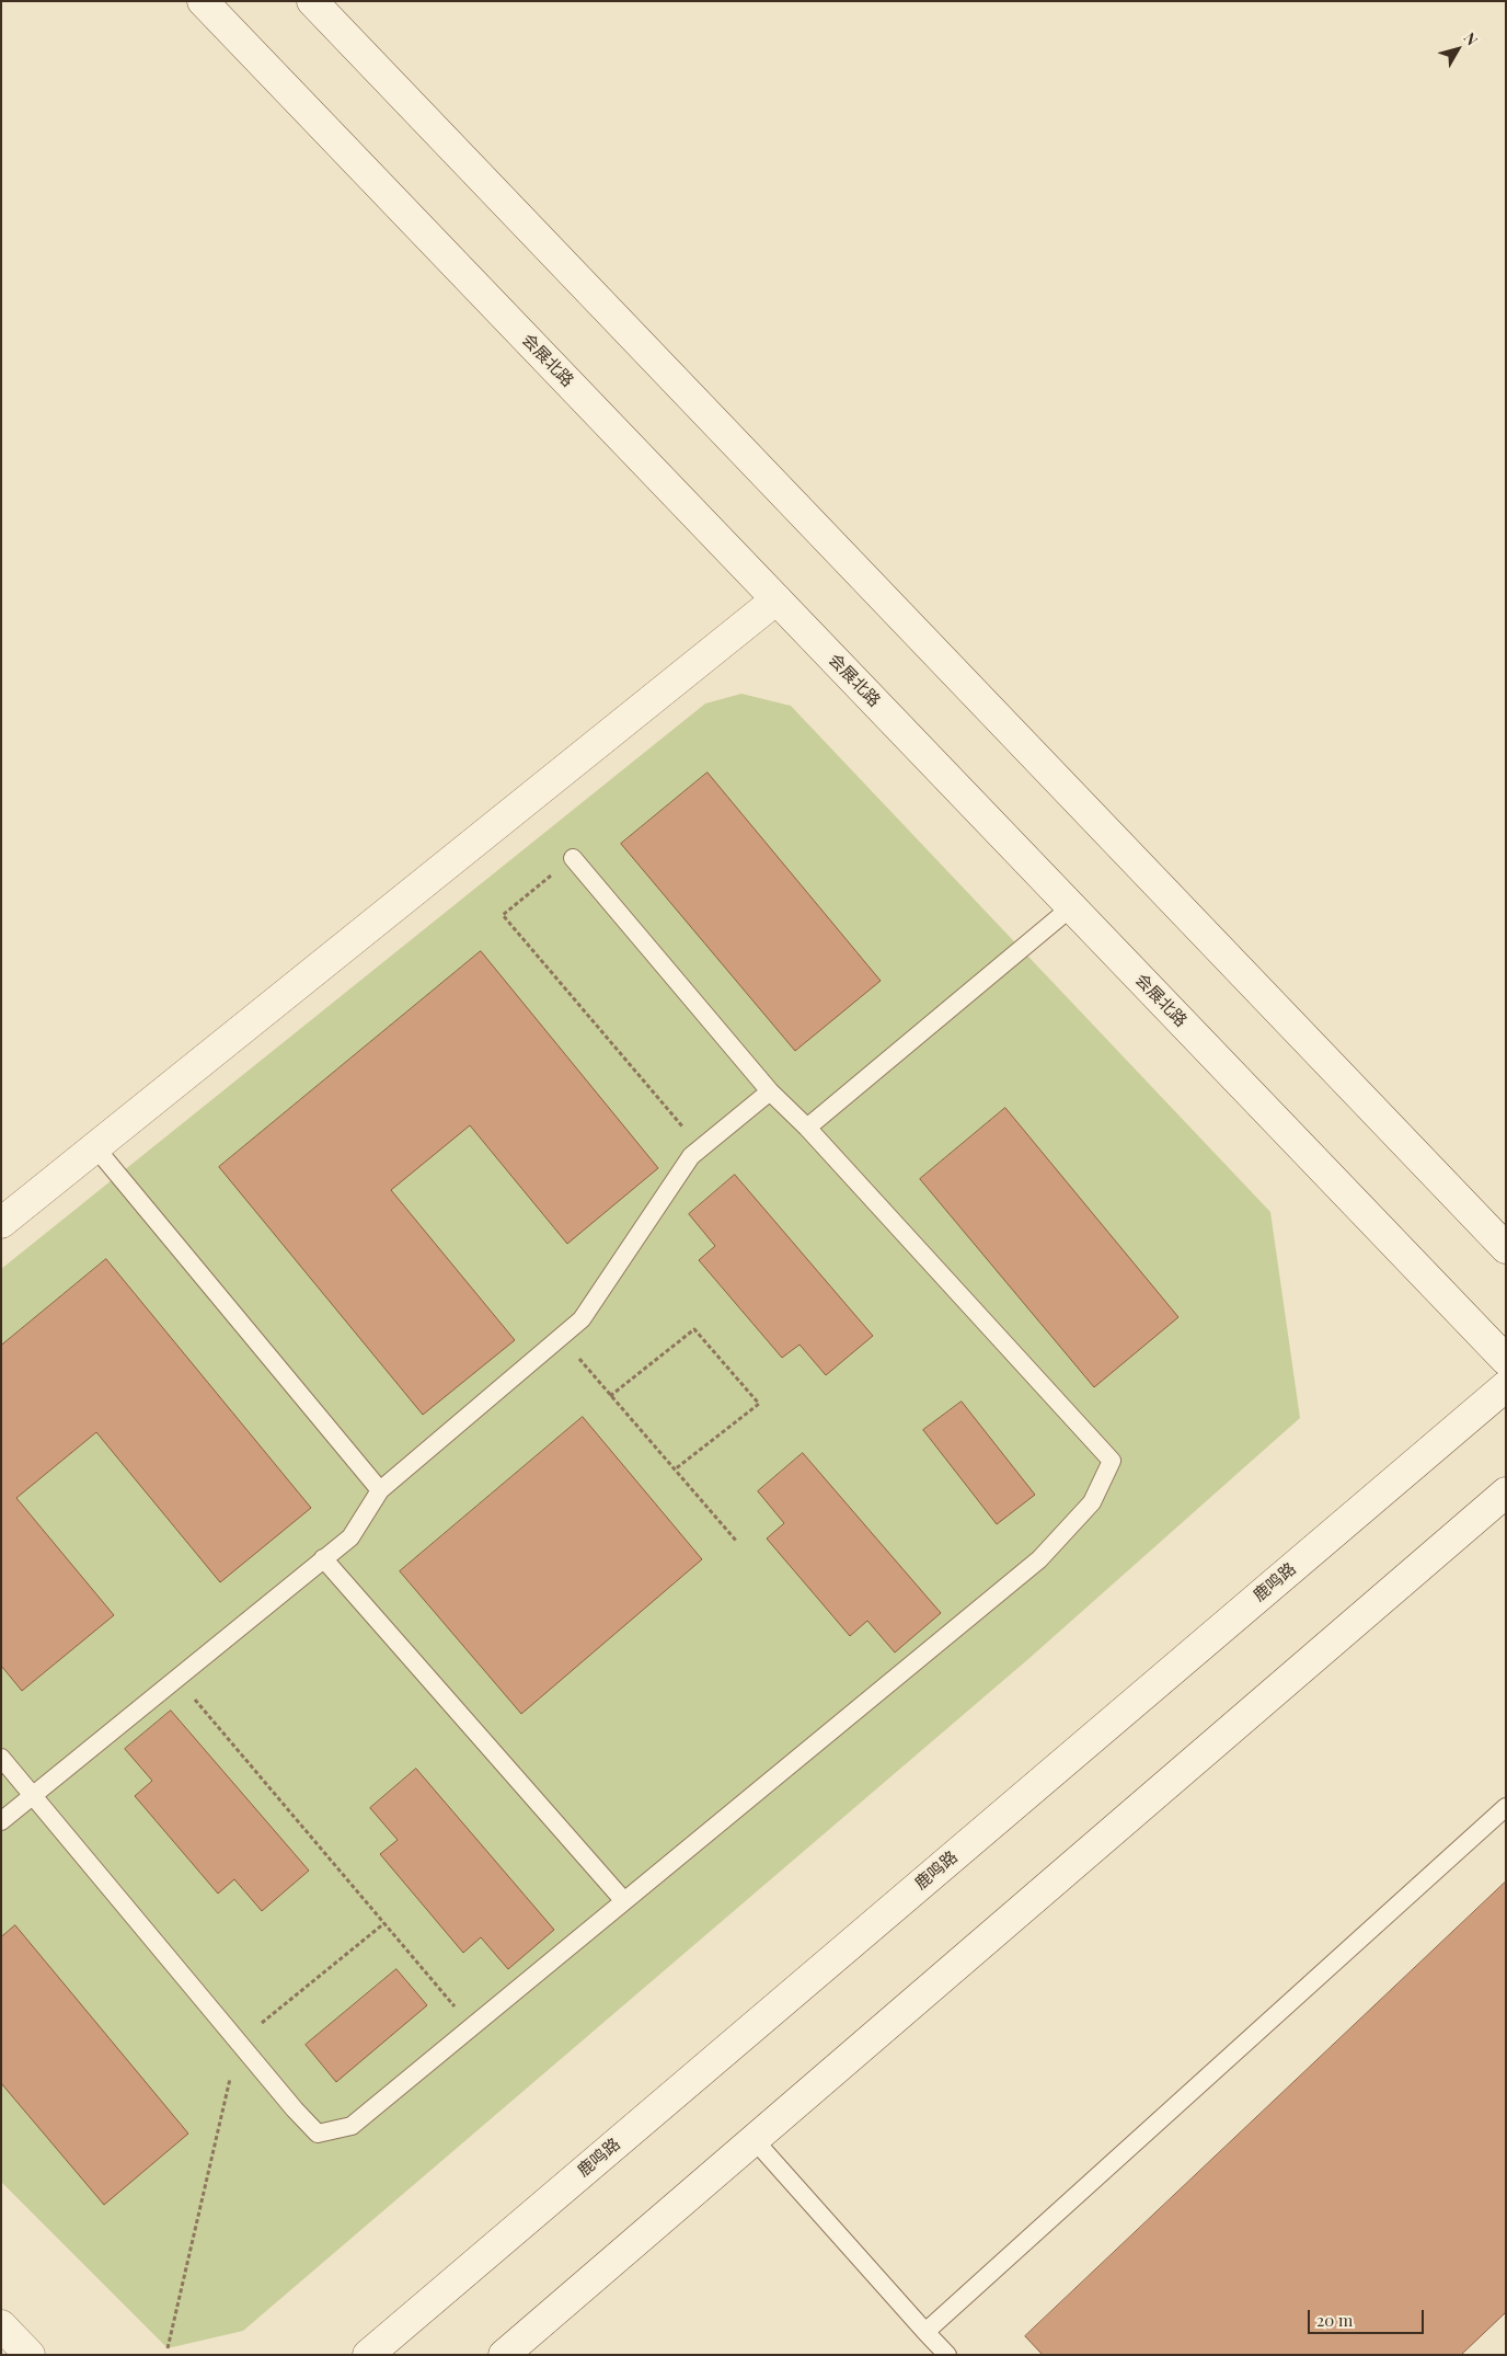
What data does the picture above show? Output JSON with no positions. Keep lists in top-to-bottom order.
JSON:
{
  "streets": {
    "main road": ["会展北路", "鹿鸣路"]
  },
  "scale_bar": "20 m",
  "north": "top right"
}
